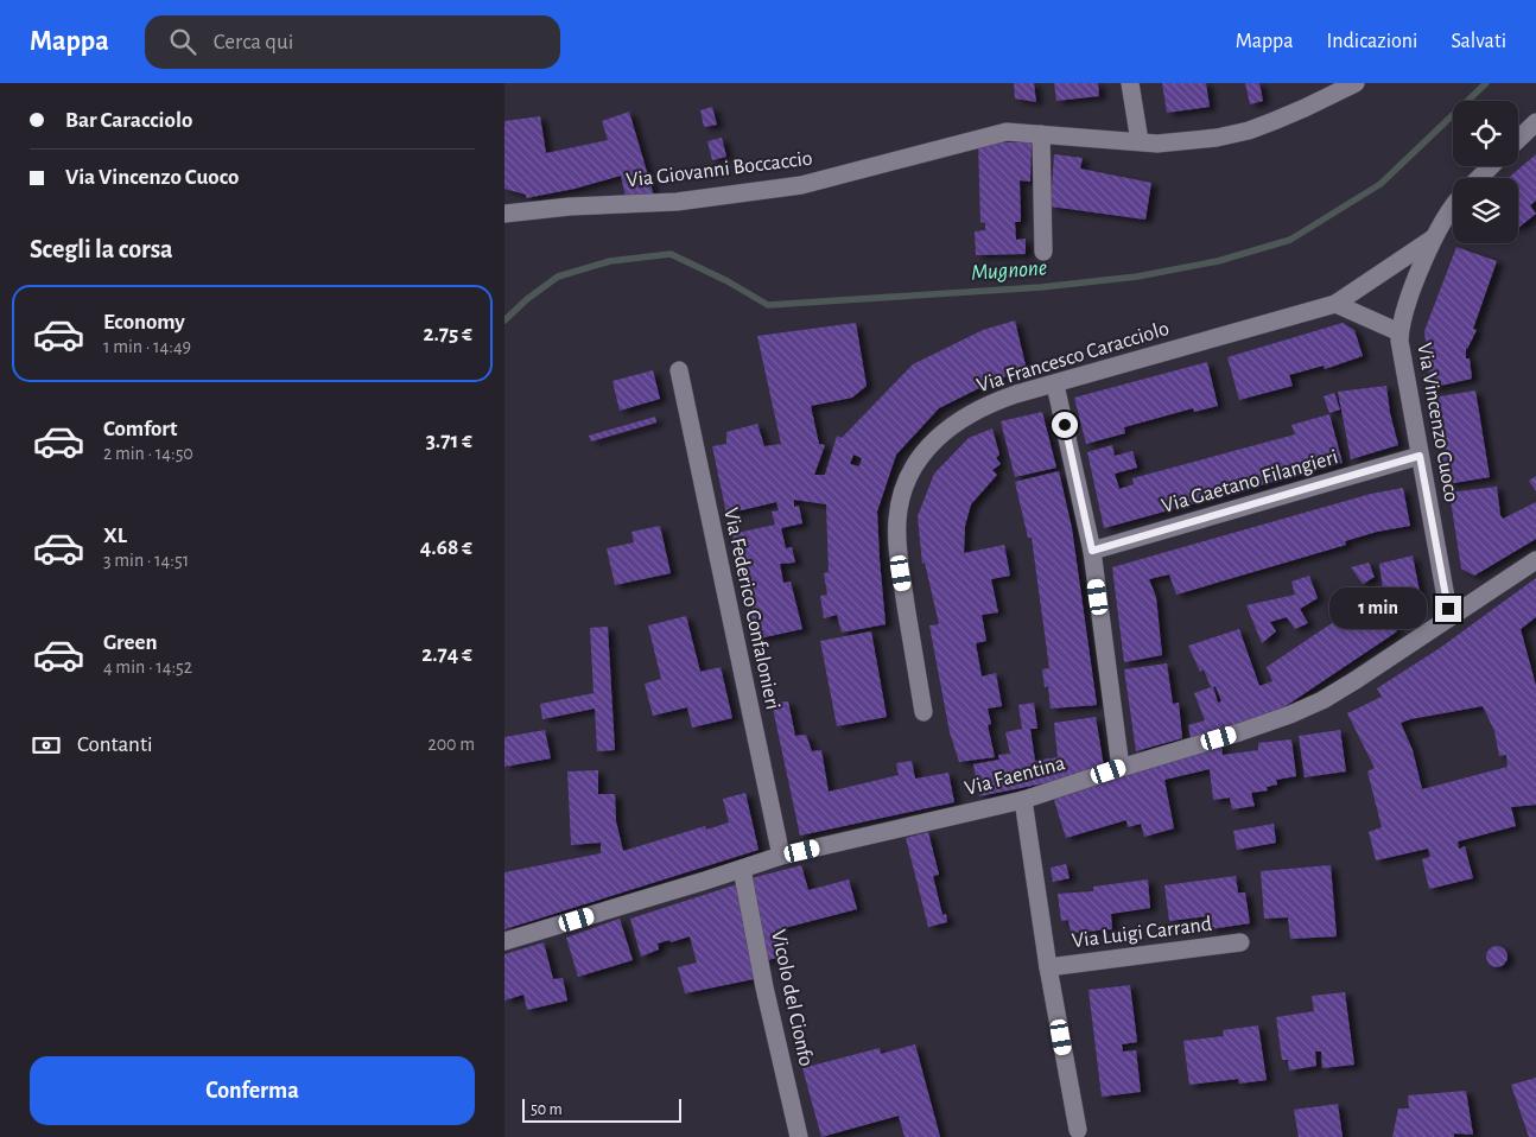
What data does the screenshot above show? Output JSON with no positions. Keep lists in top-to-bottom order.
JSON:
{
  "streets": {
    "street": [
      "Via Giovanni Boccaccio",
      "Via Francesco Caracciolo",
      "Via Vincenzo Cuoco",
      "Via Gaetano Filangieri",
      "Via Federico Confalonieri",
      "Via Faentina",
      "Via Luigi Carrand",
      "Vicolo del Cionfo"
    ]
  },
  "crossings": [
    ["Via Francesco Caracciolo", "Via Vincenzo Cuoco"],
    ["Via Vincenzo Cuoco", "Via Gaetano Filangieri"],
    ["Via Vincenzo Cuoco", "Via Faentina"],
    ["Via Federico Confalonieri", "Via Faentina"],
    ["Via Faentina", "Via Luigi Carrand"],
    ["Via Faentina", "Vicolo del Cionfo"]
  ],
  "water": ["Mugnone"],
  "scale_bar": "50 m",
  "page": {
    "header": "Mappa",
    "search": "Cerca qui",
    "nav": ["Mappa", "Indicazioni", "Salvati"],
    "banner": ["Bar Caracciolo", "Via Vincenzo Cuoco"],
    "heading": "Scegli la corsa",
    "list": [
      {
        "name": "Economy",
        "note": "1 min · 14:49",
        "value": "2.75 €"
      },
      {
        "name": "Comfort",
        "note": "2 min · 14:50",
        "value": "3.71 €"
      },
      {
        "name": "XL",
        "note": "3 min · 14:51",
        "value": "4.68 €"
      },
      {
        "name": "Green",
        "note": "4 min · 14:52",
        "value": "2.74 €"
      }
    ],
    "bubble": "1 min",
    "pay": ["Contanti", "200 m"],
    "buttons": "Conferma",
    "scale": "50 m"
  }
}
